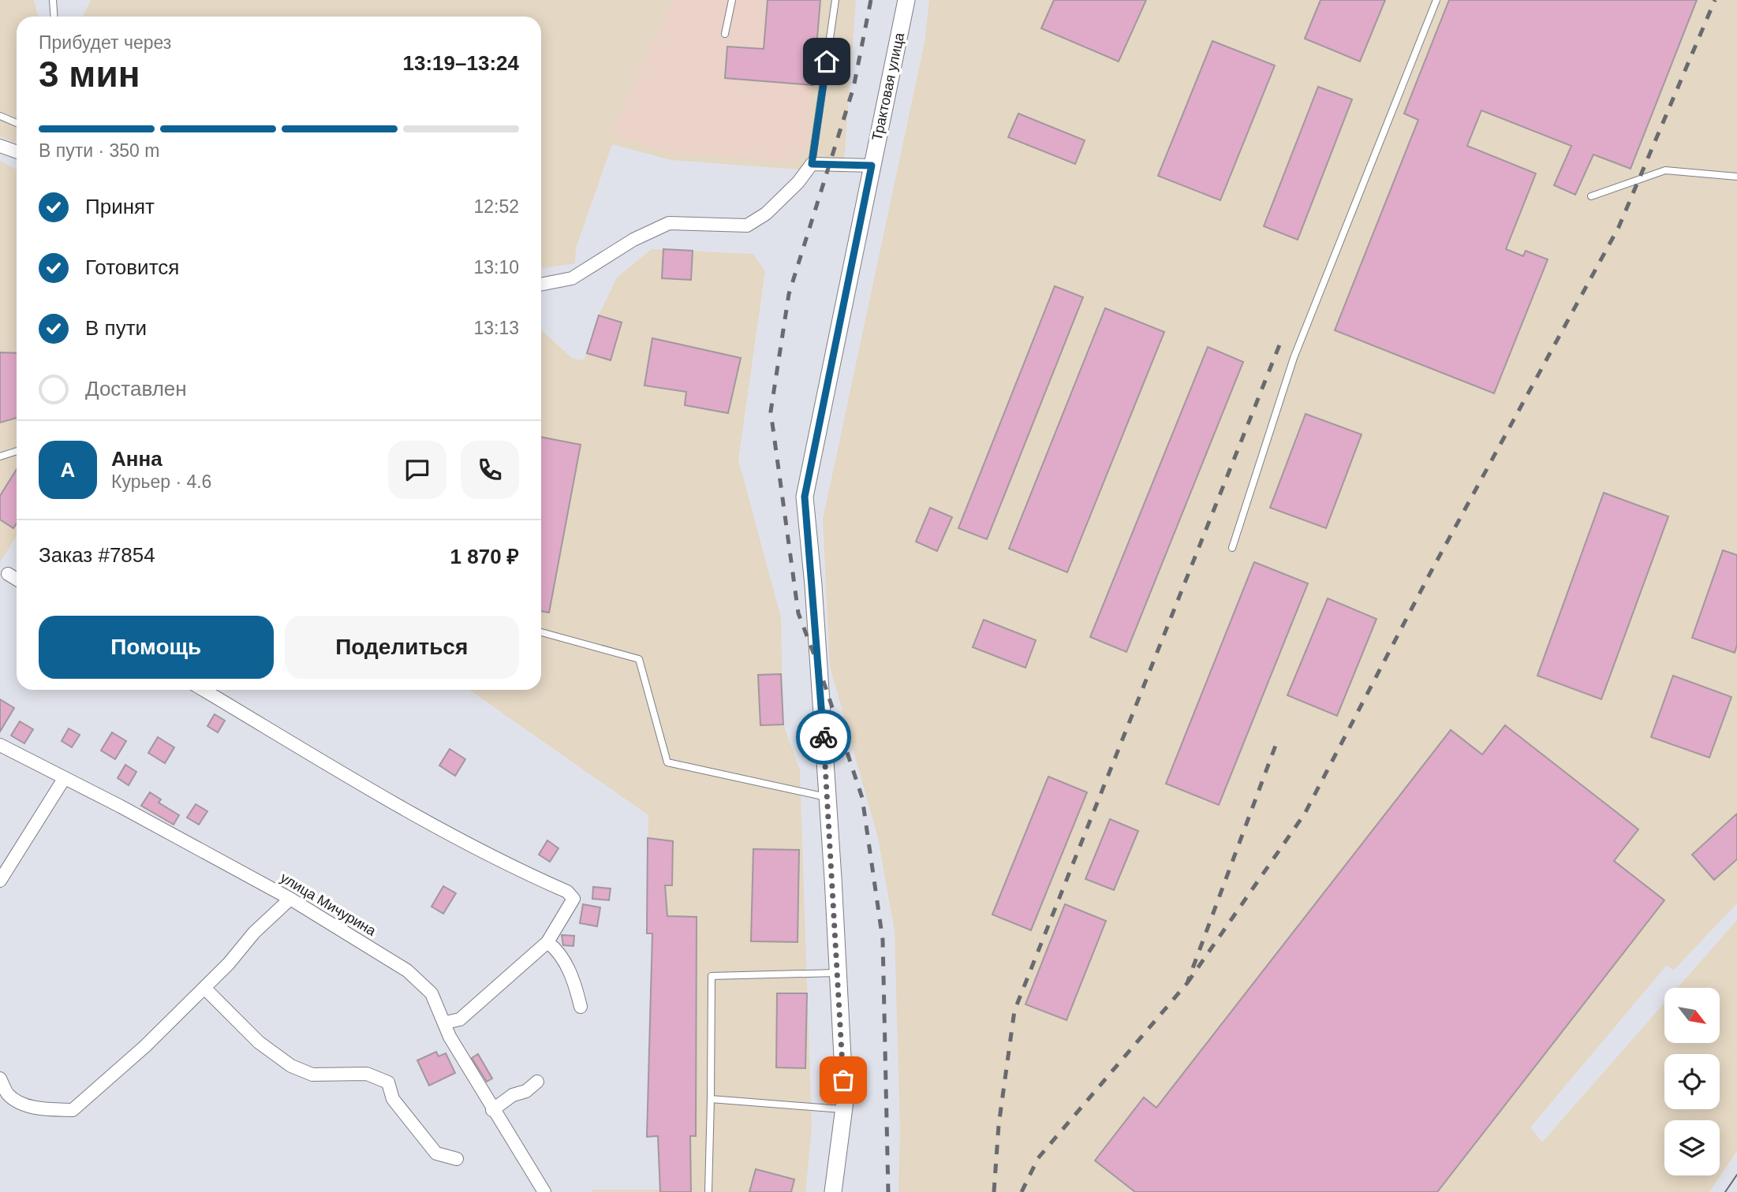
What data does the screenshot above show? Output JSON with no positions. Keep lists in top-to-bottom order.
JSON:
{
  "streets": {
    "main road": ["Трактовая улица"],
    "street": ["улица Мичурина"]
  },
  "north": "bottom right",
  "page": {
    "heading": ["3 мин", "Прибудет через", "13:19–13:24"],
    "panel": [
      "Анна",
      "Курьер · 4.6",
      "Заказ #7854",
      "1 870 ₽"
    ],
    "bar": "В пути · 350 m",
    "list": [
      ["Принят", "12:52"],
      ["Готовится", "13:10"],
      ["В пути", "13:13"],
      "Доставлен"
    ],
    "round": "А",
    "buttons": ["Помощь", "Поделиться"]
  }
}
